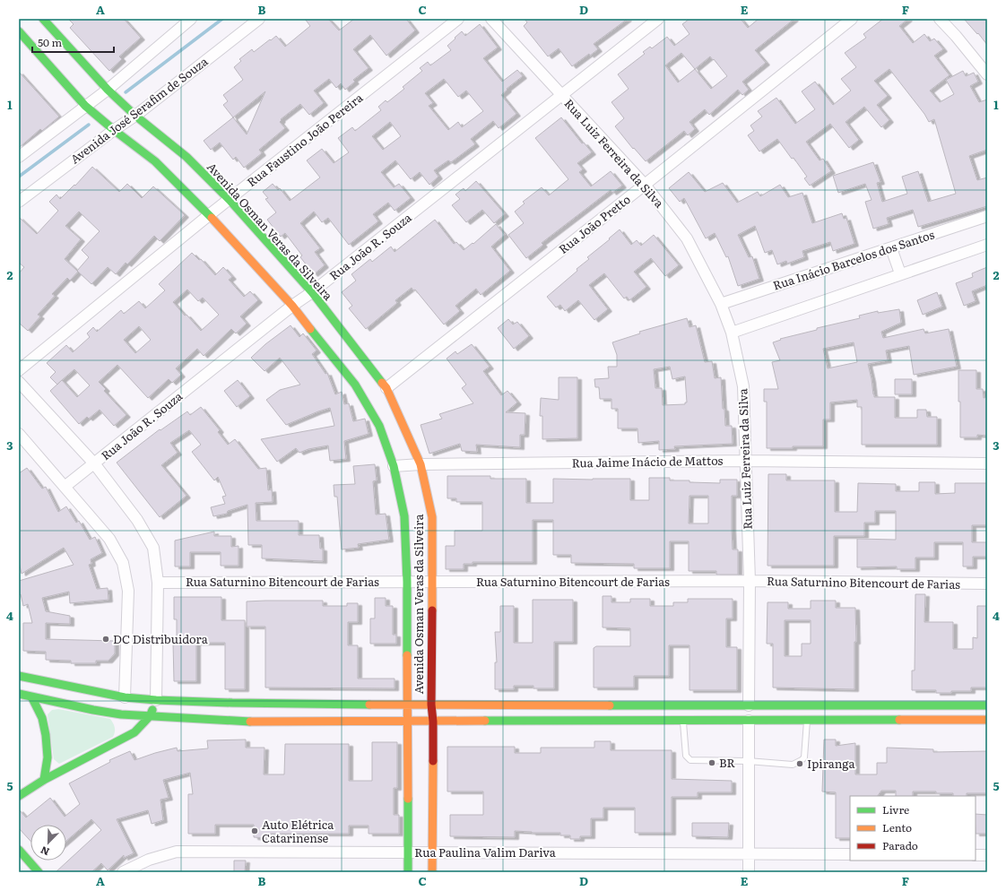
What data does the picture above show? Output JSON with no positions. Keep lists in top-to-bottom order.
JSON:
{
  "streets": {
    "main road": ["Avenida Osman Veras da Silveira"],
    "street": [
      "Avenida José Serafim de Souza",
      "Rua Faustino João Pereira",
      "Rua Luiz Ferreira da Silva",
      "Rua João Pretto",
      "Rua João R. Souza",
      "Rua Inácio Barcelos dos Santos",
      "Rua Jaime Inácio de Mattos",
      "Rua Saturnino Bitencourt de Farias",
      "Rua Paulina Valim Dariva"
    ]
  },
  "crossings": [
    ["Avenida José Serafim de Souza", "Avenida Osman Veras da Silveira"],
    ["Rua Faustino João Pereira", "Avenida Osman Veras da Silveira"],
    ["Rua Luiz Ferreira da Silva", "Rua João Pretto"],
    ["Rua Luiz Ferreira da Silva", "Rua João R. Souza"],
    ["Rua Luiz Ferreira da Silva", "Rua Inácio Barcelos dos Santos"],
    ["Rua Luiz Ferreira da Silva", "Rua Jaime Inácio de Mattos"],
    ["Rua Luiz Ferreira da Silva", "Rua Saturnino Bitencourt de Farias"],
    ["Rua João Pretto", "Avenida Osman Veras da Silveira"],
    ["Avenida Osman Veras da Silveira", "Rua João R. Souza"],
    ["Avenida Osman Veras da Silveira", "Rua Jaime Inácio de Mattos"],
    ["Avenida Osman Veras da Silveira", "Rua Saturnino Bitencourt de Farias"],
    ["Avenida Osman Veras da Silveira", "Rua Paulina Valim Dariva"]
  ],
  "places": [
    "DC Distribuidora",
    "BR",
    "Ipiranga",
    "Auto Elétrica Catarinense"
  ],
  "legend": ["Livre", "Lento", "Parado"],
  "scale_bar": "50 m",
  "north": "bottom left",
  "grid": {
    "columns": [
      "A",
      "B",
      "C",
      "D",
      "E",
      "F"
    ],
    "rows": [
      "1",
      "2",
      "3",
      "4",
      "5"
    ]
  }
}
